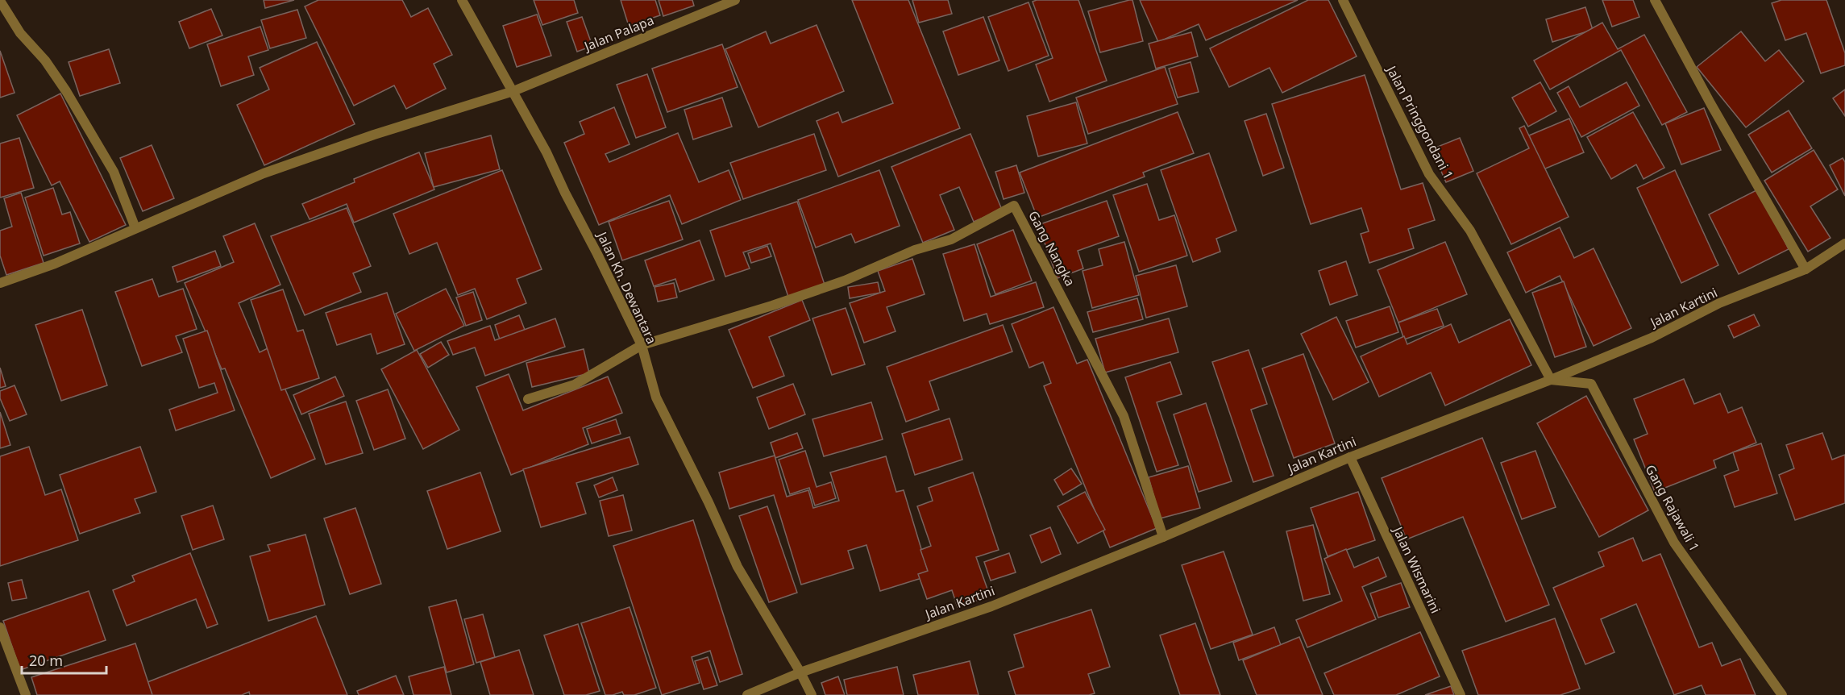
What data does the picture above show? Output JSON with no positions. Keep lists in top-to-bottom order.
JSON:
{
  "streets": {
    "street": [
      "Jalan Palapa",
      "Jalan Pringgondani 1",
      "Gang Nangka",
      "Jalan Kh. Dewantara",
      "Jalan Kartini",
      "Gang Rajawali 1",
      "Jalan Wismarini"
    ]
  },
  "crossings": [
    ["Jalan Palapa", "Jalan Kh. Dewantara"],
    ["Jalan Pringgondani 1", "Jalan Kartini"],
    ["Jalan Pringgondani 1", "Gang Rajawali 1"],
    ["Gang Nangka", "Jalan Kh. Dewantara"],
    ["Gang Nangka", "Jalan Kartini"],
    ["Jalan Kh. Dewantara", "Jalan Kartini"],
    ["Jalan Kartini", "Gang Rajawali 1"],
    ["Jalan Kartini", "Jalan Wismarini"]
  ],
  "scale_bar": "20 m"
}
